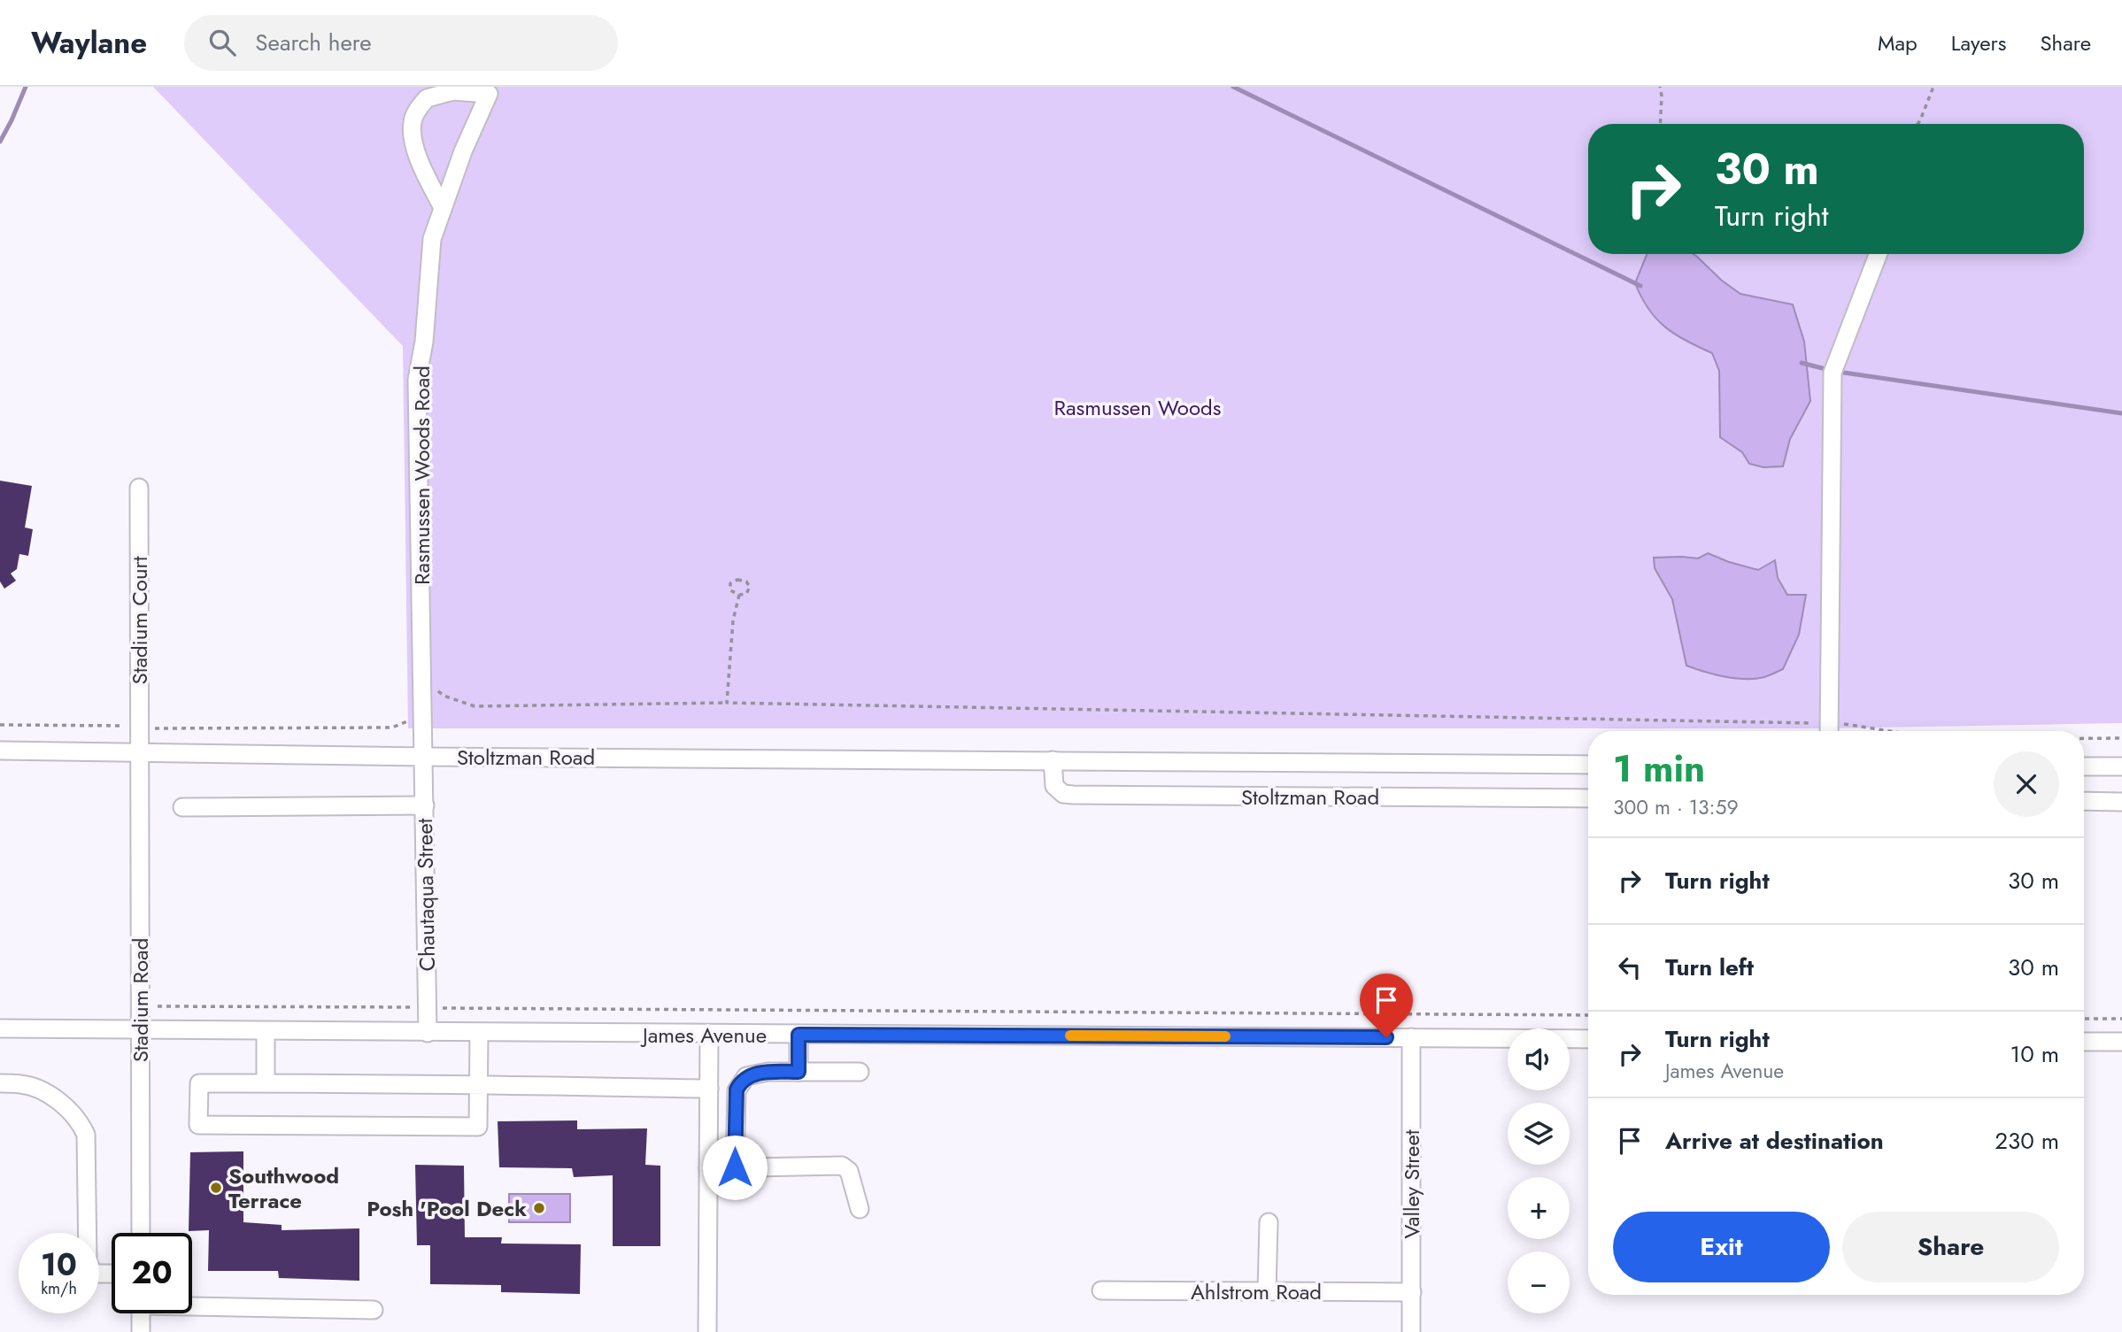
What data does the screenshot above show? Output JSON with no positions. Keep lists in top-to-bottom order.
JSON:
{
  "streets": {
    "street": [
      "Rasmussen Woods Road",
      "Stadium Court",
      "Stoltzman Road",
      "Chautaqua Street",
      "Stadium Road",
      "James Avenue",
      "Valley Street",
      "Ahlstrom Road"
    ]
  },
  "crossings": [
    ["Rasmussen Woods Road", "Stoltzman Road"],
    ["Rasmussen Woods Road", "Chautaqua Street"],
    ["Stadium Court", "Stoltzman Road"],
    ["Stadium Court", "Stadium Road"],
    ["Stoltzman Road", "Chautaqua Street"],
    ["Stoltzman Road", "Stadium Road"],
    ["Chautaqua Street", "James Avenue"],
    ["Stadium Road", "James Avenue"],
    ["James Avenue", "Valley Street"],
    ["Valley Street", "Ahlstrom Road"]
  ],
  "parks": ["Rasmussen Woods"],
  "places": ["Southwood Terrace", "Posh 'Pool Deck"],
  "page": {
    "header": "Waylane",
    "search": "Search here",
    "nav": ["Map", "Layers", "Share"],
    "turn": ["30 m", "Turn right"],
    "heading": ["1 min", "300 m · 13:59"],
    "list": [
      {
        "name": "Turn right",
        "value": "30 m"
      },
      {
        "name": "Turn left",
        "value": "30 m"
      },
      {
        "name": "Turn right",
        "note": "James Avenue",
        "value": "10 m"
      },
      {
        "name": "Arrive at destination",
        "value": "230 m"
      }
    ],
    "map_buttons": ["+", "−"],
    "buttons": ["Exit", "Share"],
    "speed": "10 km/h",
    "limit": "20"
  }
}
